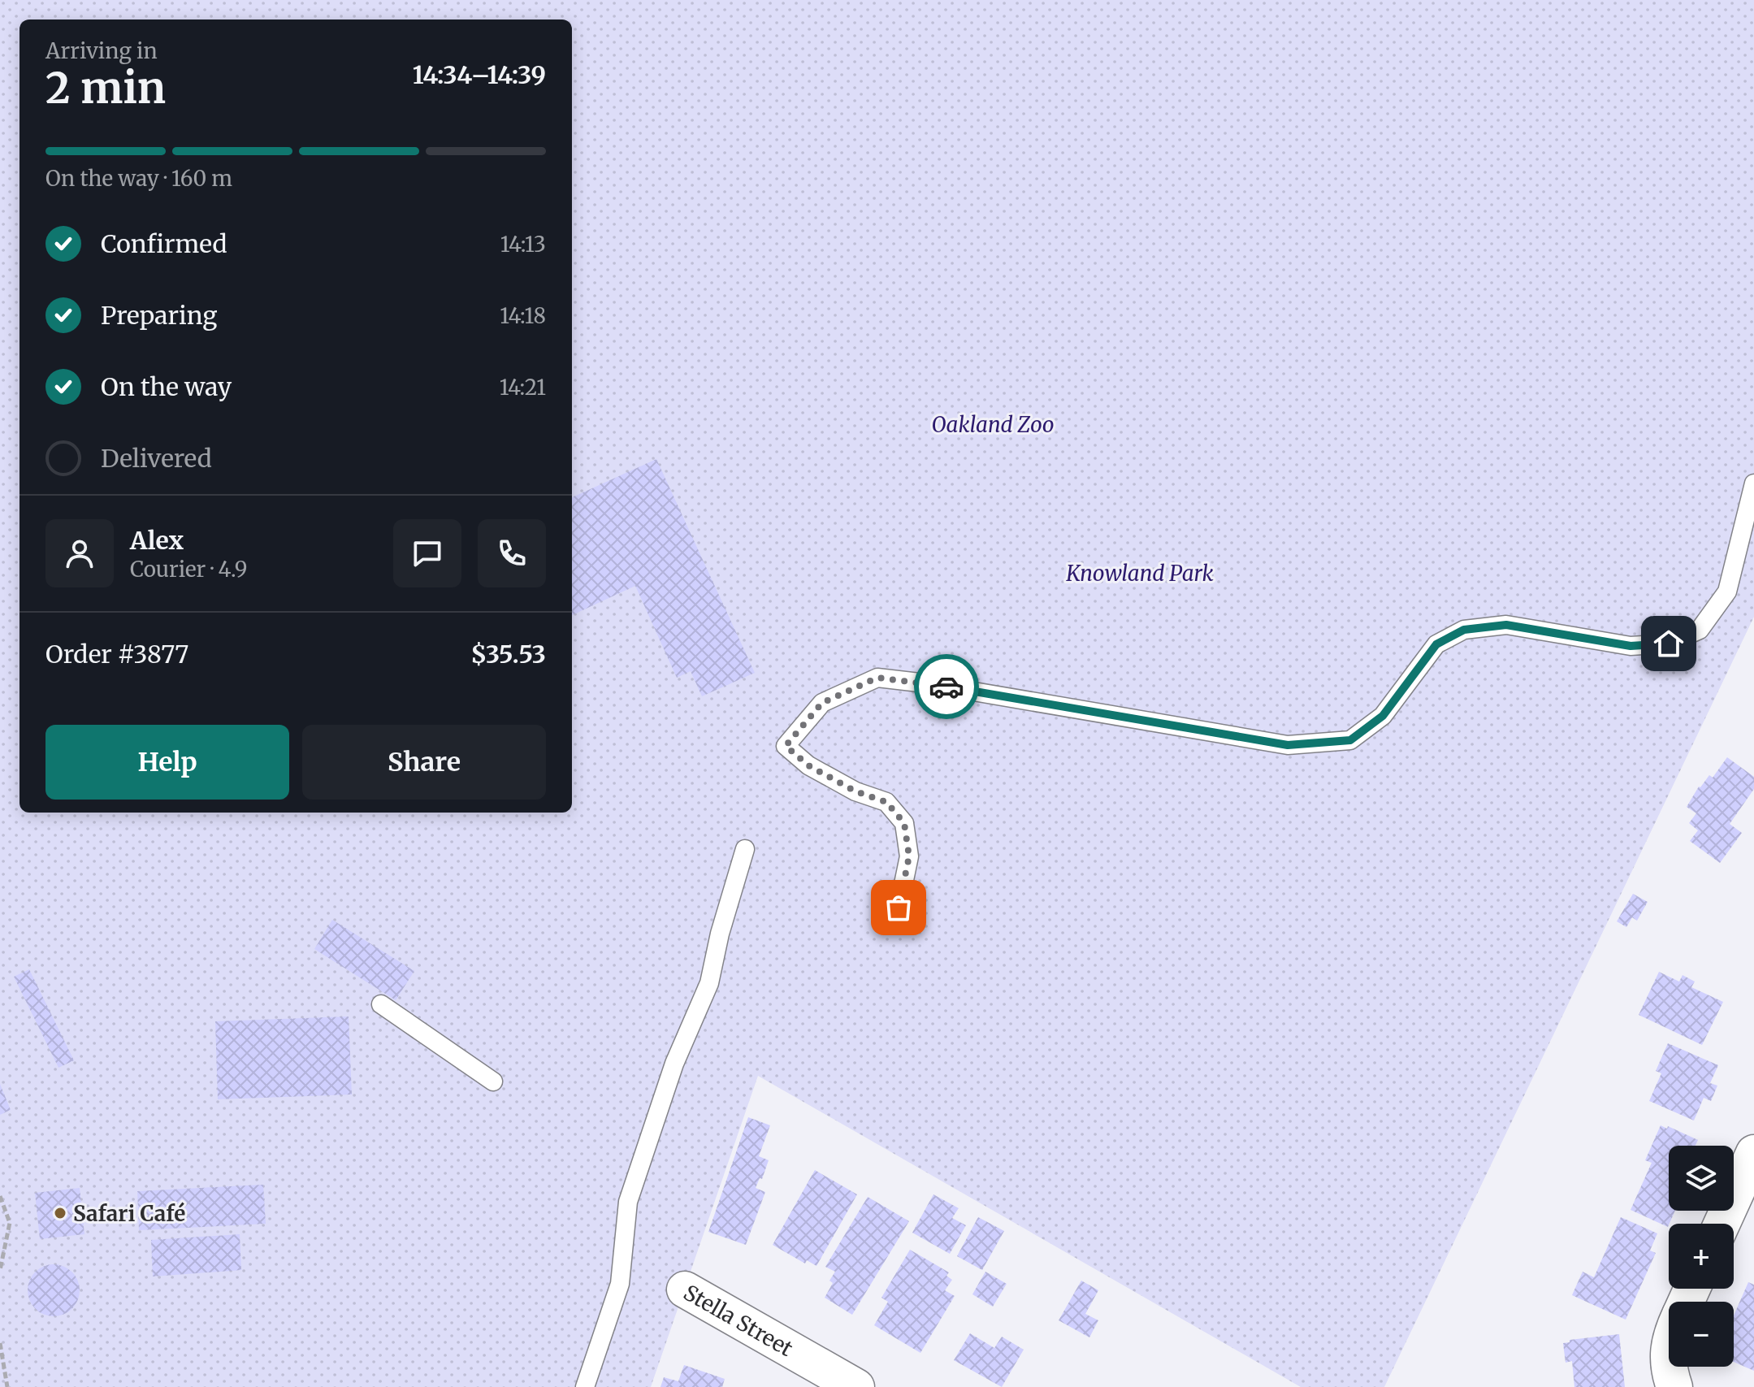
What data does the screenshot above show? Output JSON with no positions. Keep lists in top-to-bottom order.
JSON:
{
  "streets": {
    "street": ["Stella Street"]
  },
  "parks": ["Oakland Zoo", "Knowland Park"],
  "places": ["Safari Café"],
  "page": {
    "heading": ["2 min", "Arriving in", "14:34–14:39"],
    "panel": [
      "Alex",
      "Courier · 4.9",
      "Order #3877",
      "$35.53"
    ],
    "bar": "On the way · 160 m",
    "list": [
      ["Confirmed", "14:13"],
      ["Preparing", "14:18"],
      ["On the way", "14:21"],
      "Delivered"
    ],
    "buttons": ["Help", "Share"],
    "map_buttons": ["+", "−"]
  }
}
